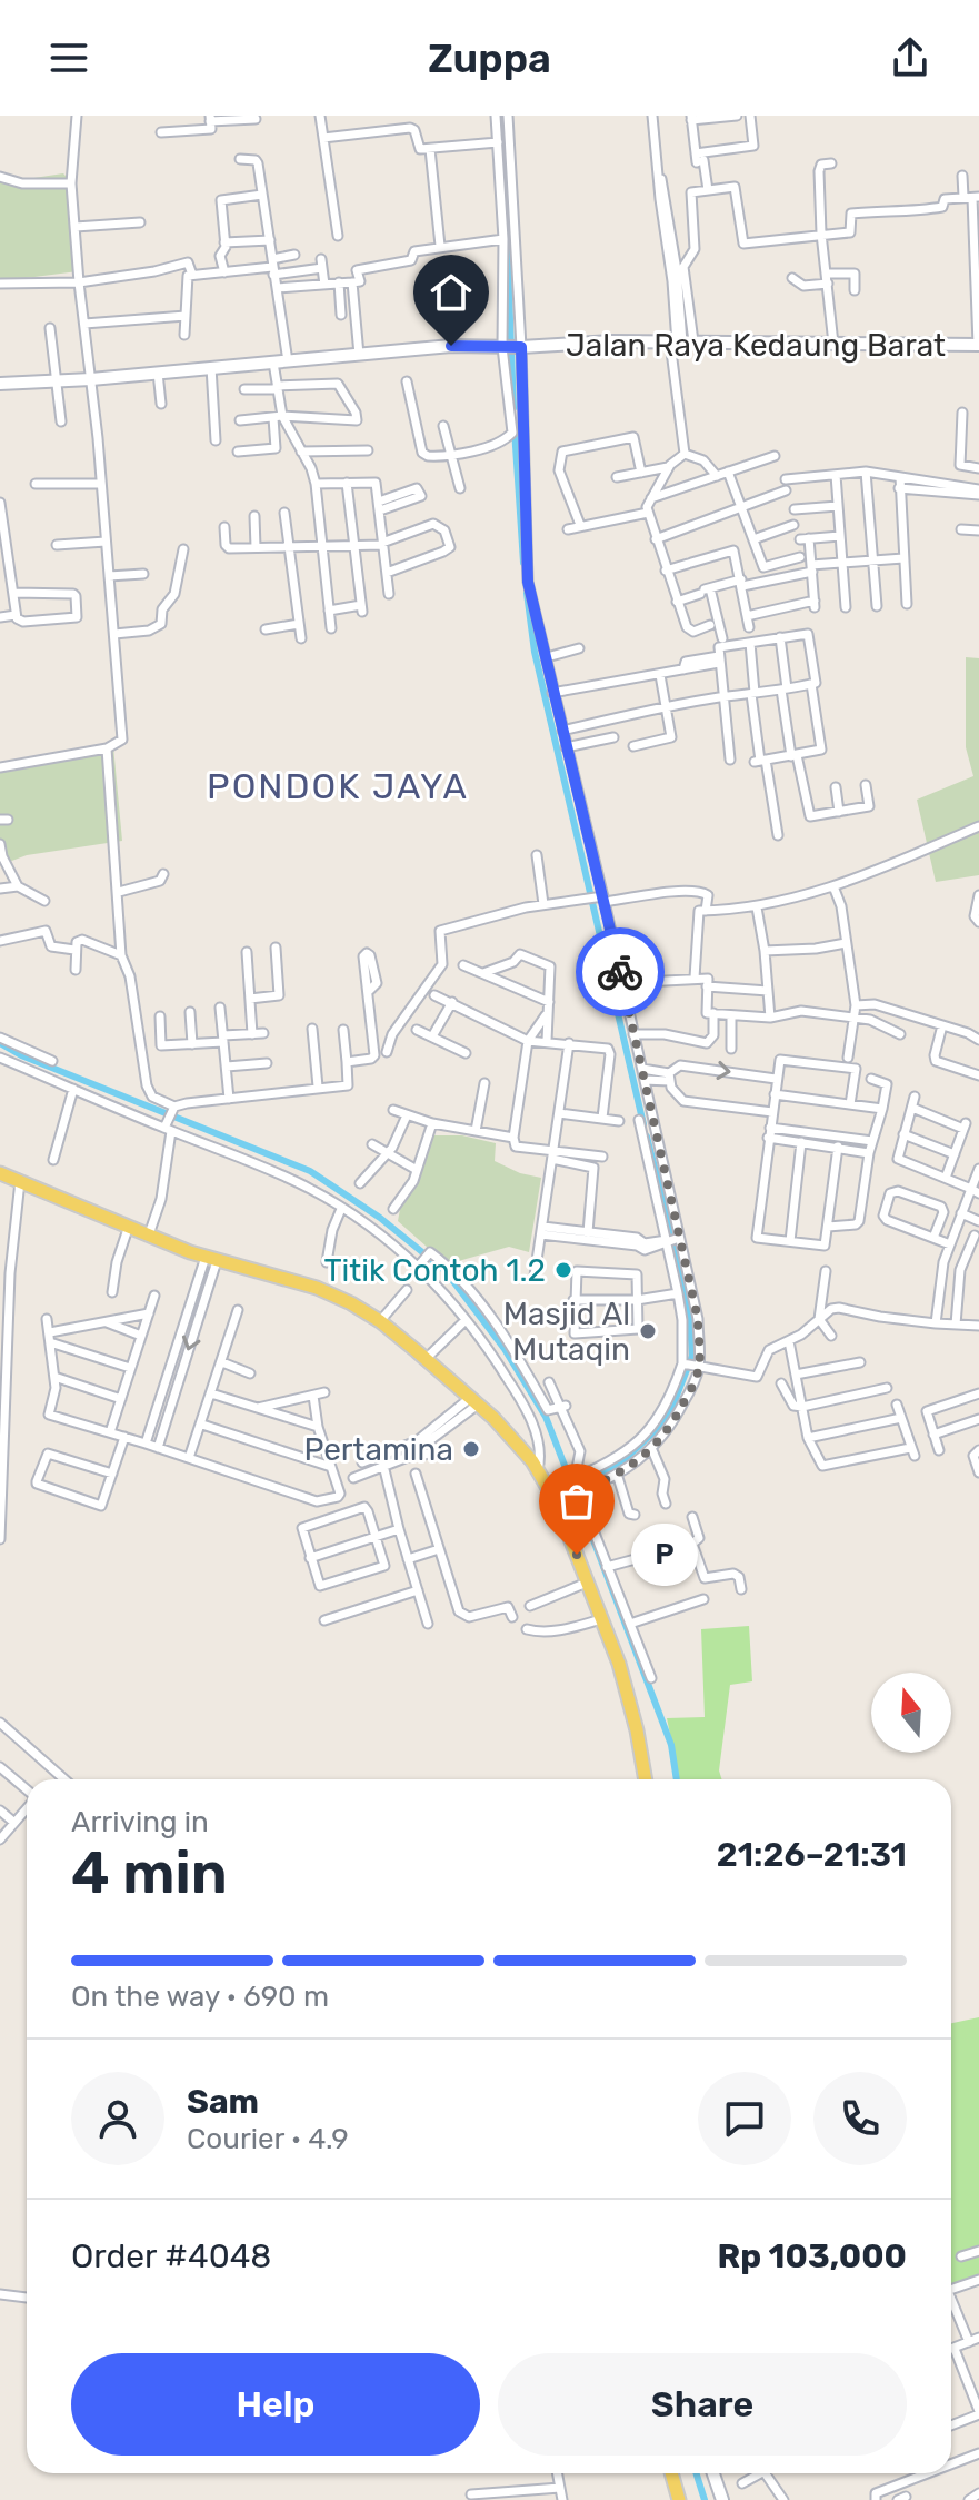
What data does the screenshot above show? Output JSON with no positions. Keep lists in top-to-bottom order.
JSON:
{
  "streets": {
    "street": ["Jalan Raya Kedaung Barat"]
  },
  "districts": ["PONDOK JAYA"],
  "places": [
    "Titik Contoh 1.2",
    "Masjid Al Mutaqin",
    "Pertamina",
    "P"
  ],
  "north": "top",
  "page": {
    "header": "Zuppa",
    "bubble": "P",
    "heading": ["4 min", "Arriving in", "21:26–21:31"],
    "panel": [
      "Sam",
      "Courier · 4.9",
      "Order #4048",
      "Rp 103,000"
    ],
    "bar": "On the way · 690 m",
    "buttons": ["Help", "Share"]
  }
}
